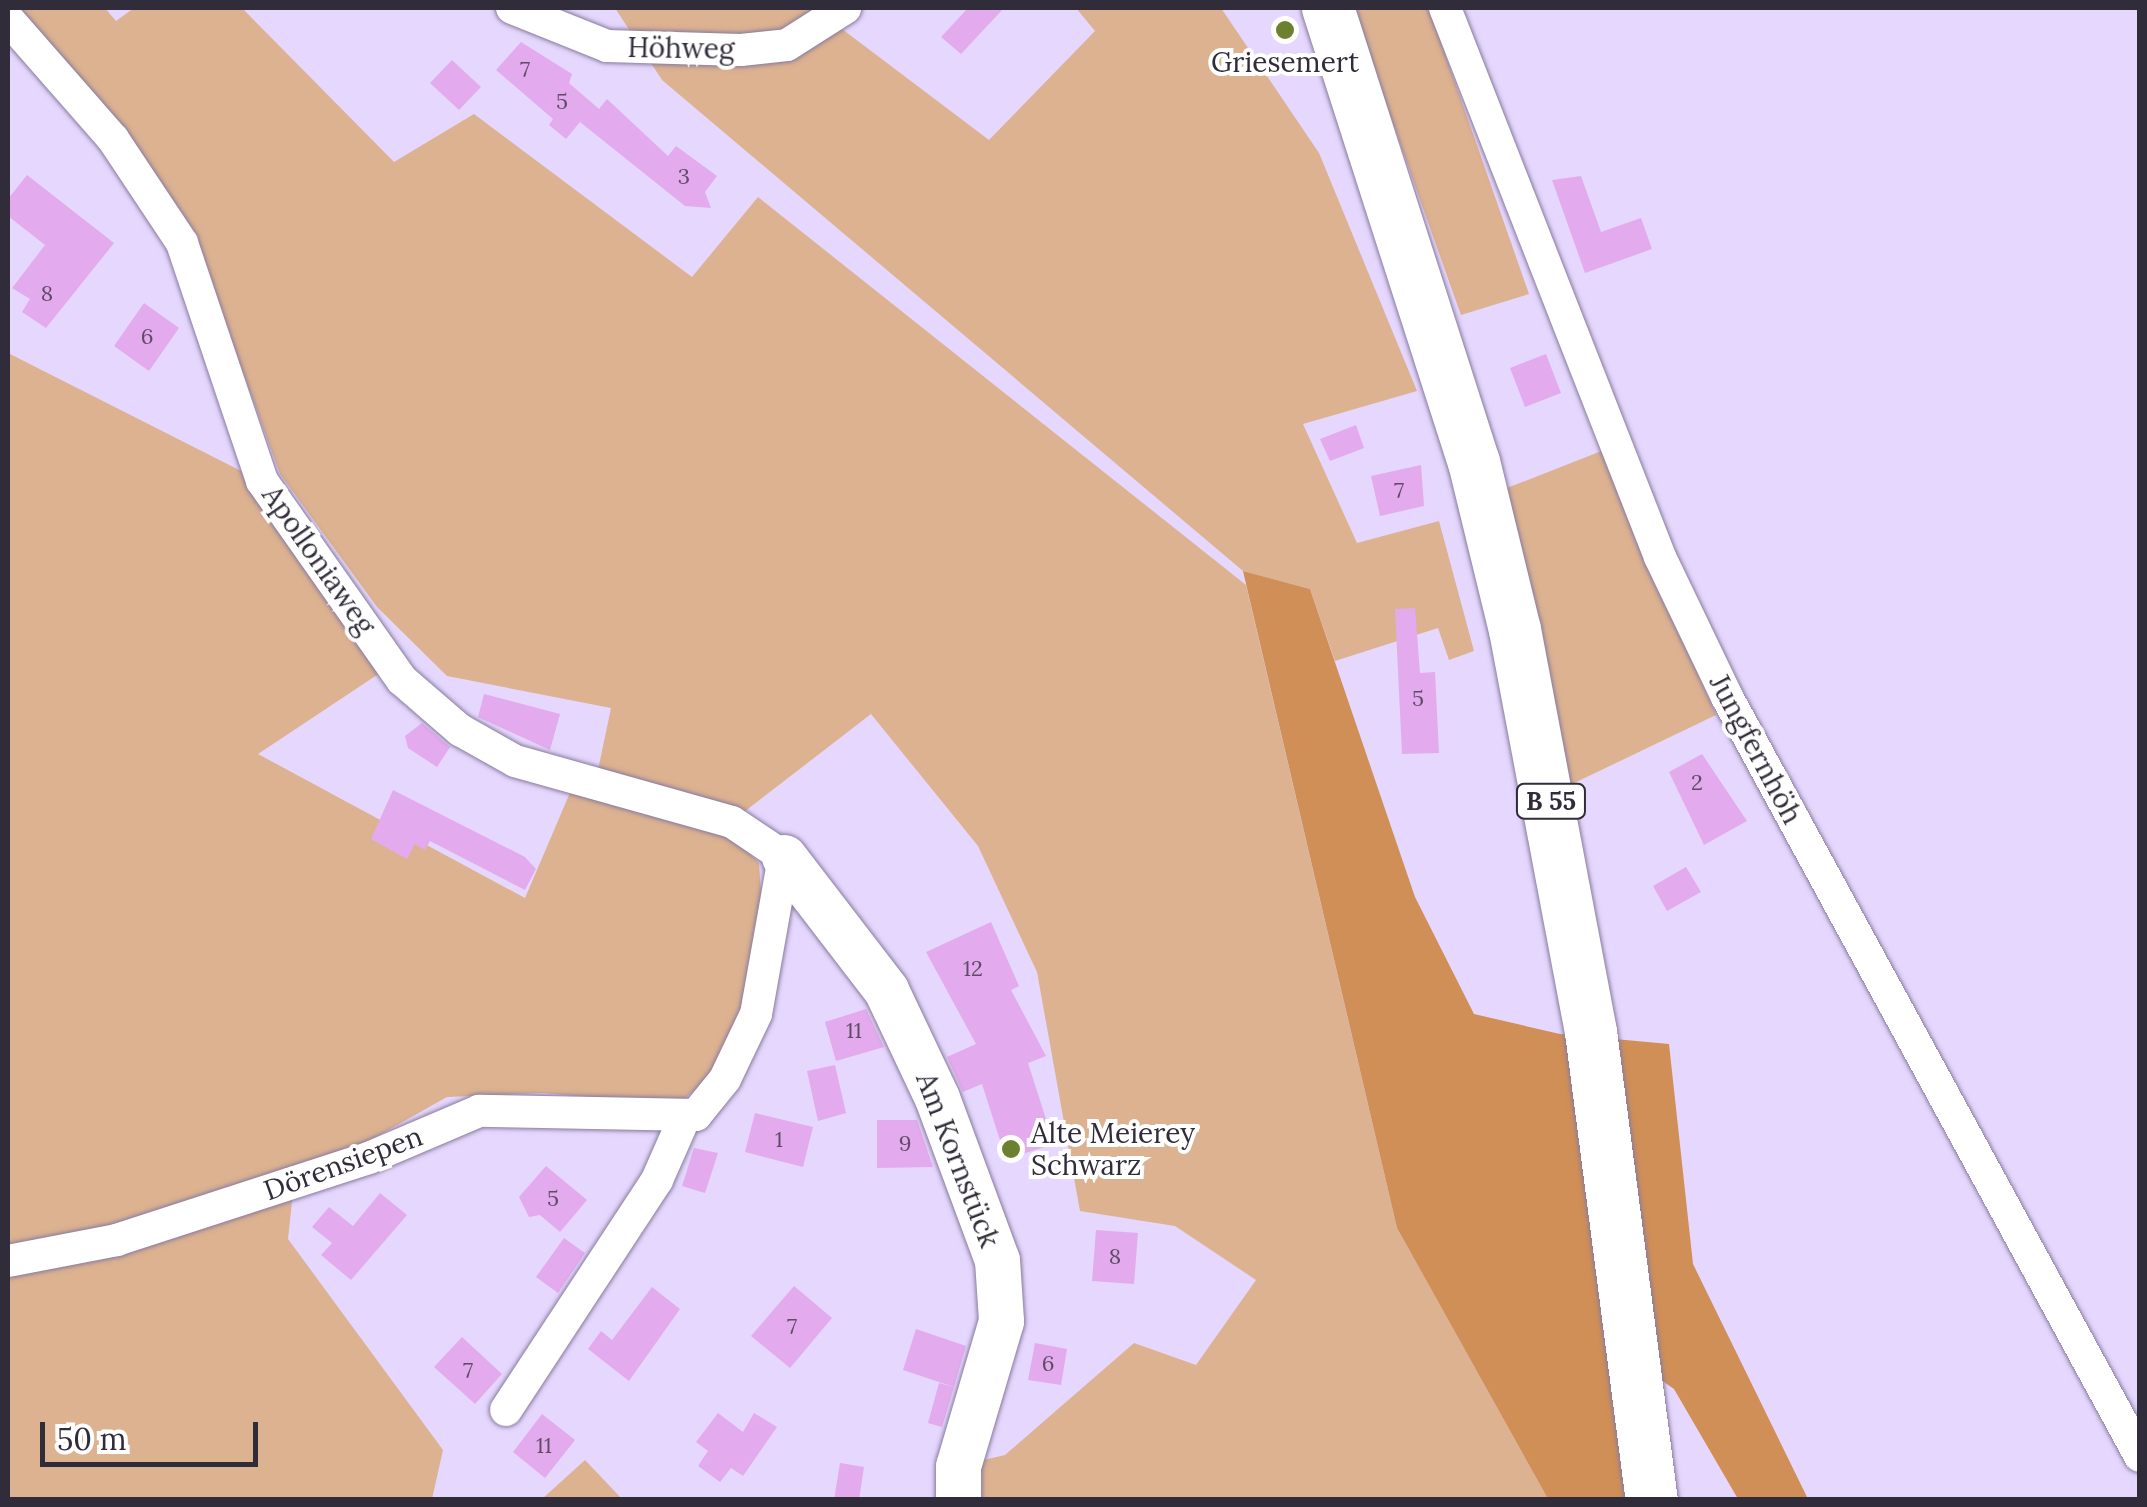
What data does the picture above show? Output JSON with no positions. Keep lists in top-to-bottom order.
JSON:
{
  "streets": {
    "main road": ["B 55"],
    "street": [
      "Höhweg",
      "Apolloniaweg",
      "Jungfernhöh",
      "Am Kornstück",
      "Dörensiepen"
    ]
  },
  "crossings": [
    ["Apolloniaweg", "Am Kornstück"]
  ],
  "places": ["Griesemert", "Alte Meierey Schwarz"],
  "house_numbers": [
    "7",
    "5",
    "3",
    "8",
    "6",
    "7",
    "5",
    "2",
    "12",
    "11",
    "1",
    "9",
    "5",
    "8",
    "7",
    "6",
    "7",
    "11"
  ],
  "scale_bar": "50 m"
}
